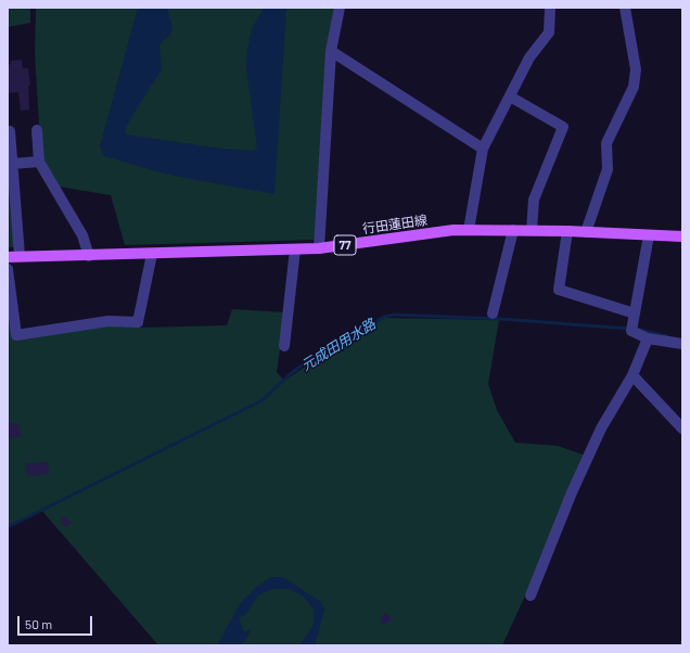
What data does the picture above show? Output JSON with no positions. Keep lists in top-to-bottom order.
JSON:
{
  "streets": {
    "main road": ["行田蓮田線", "77"]
  },
  "water": ["元成田用水路"],
  "scale_bar": "50 m"
}
